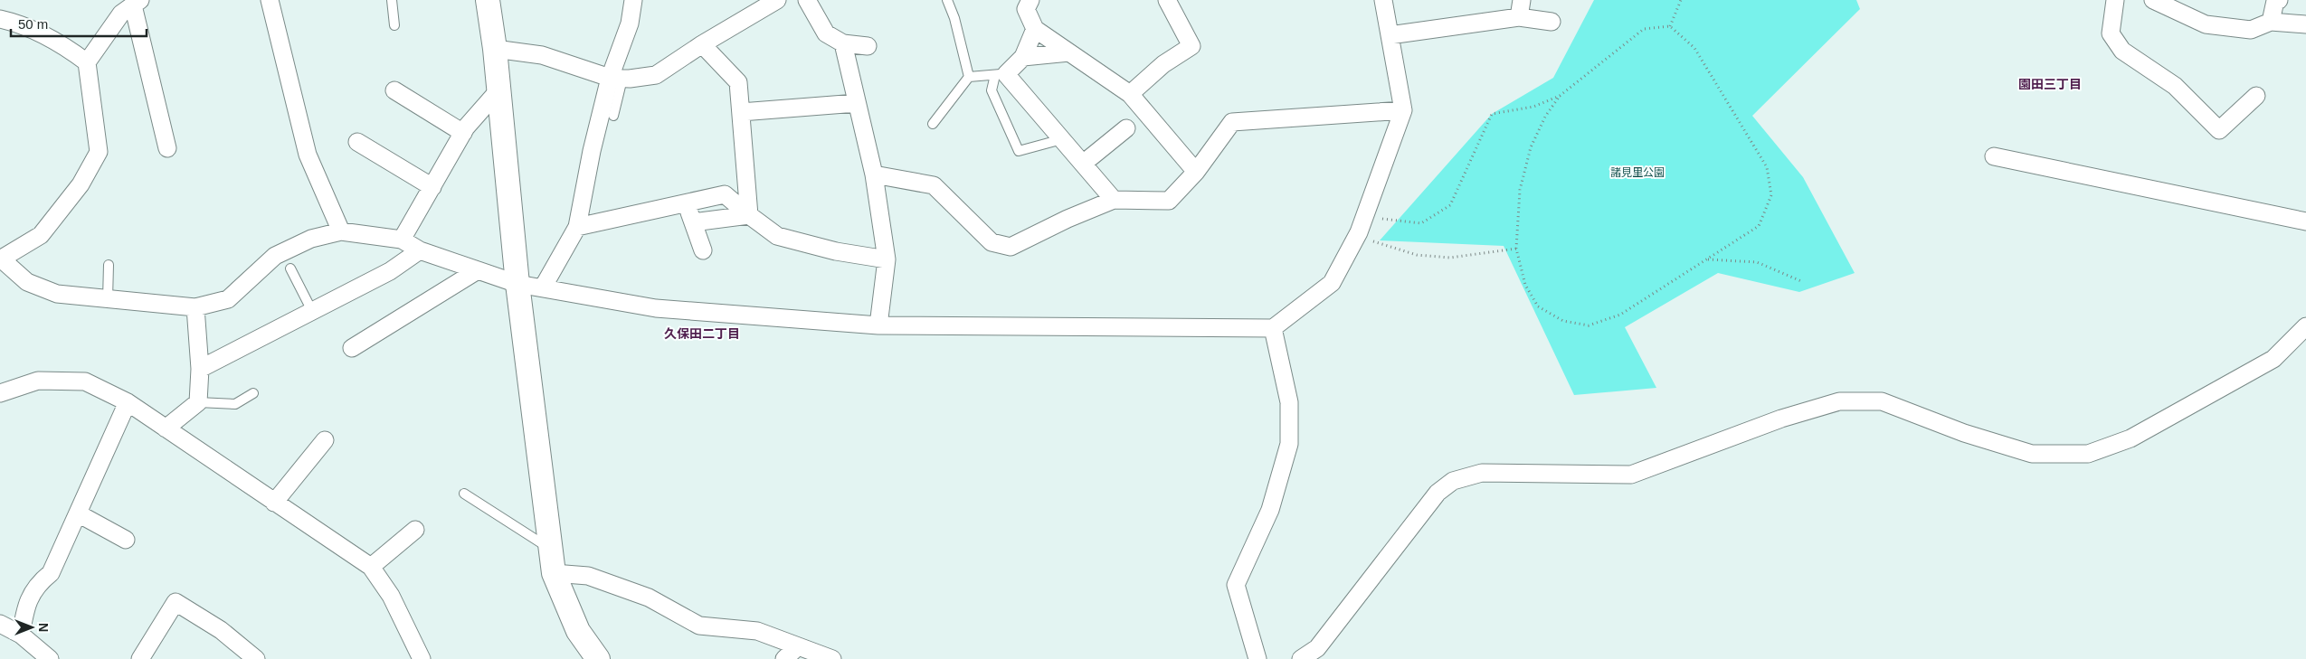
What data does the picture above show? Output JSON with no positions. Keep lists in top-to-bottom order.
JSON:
{
  "districts": ["園田三丁目", "久保田二丁目"],
  "parks": ["諸見里公園"],
  "scale_bar": "50 m",
  "north": "right"
}
